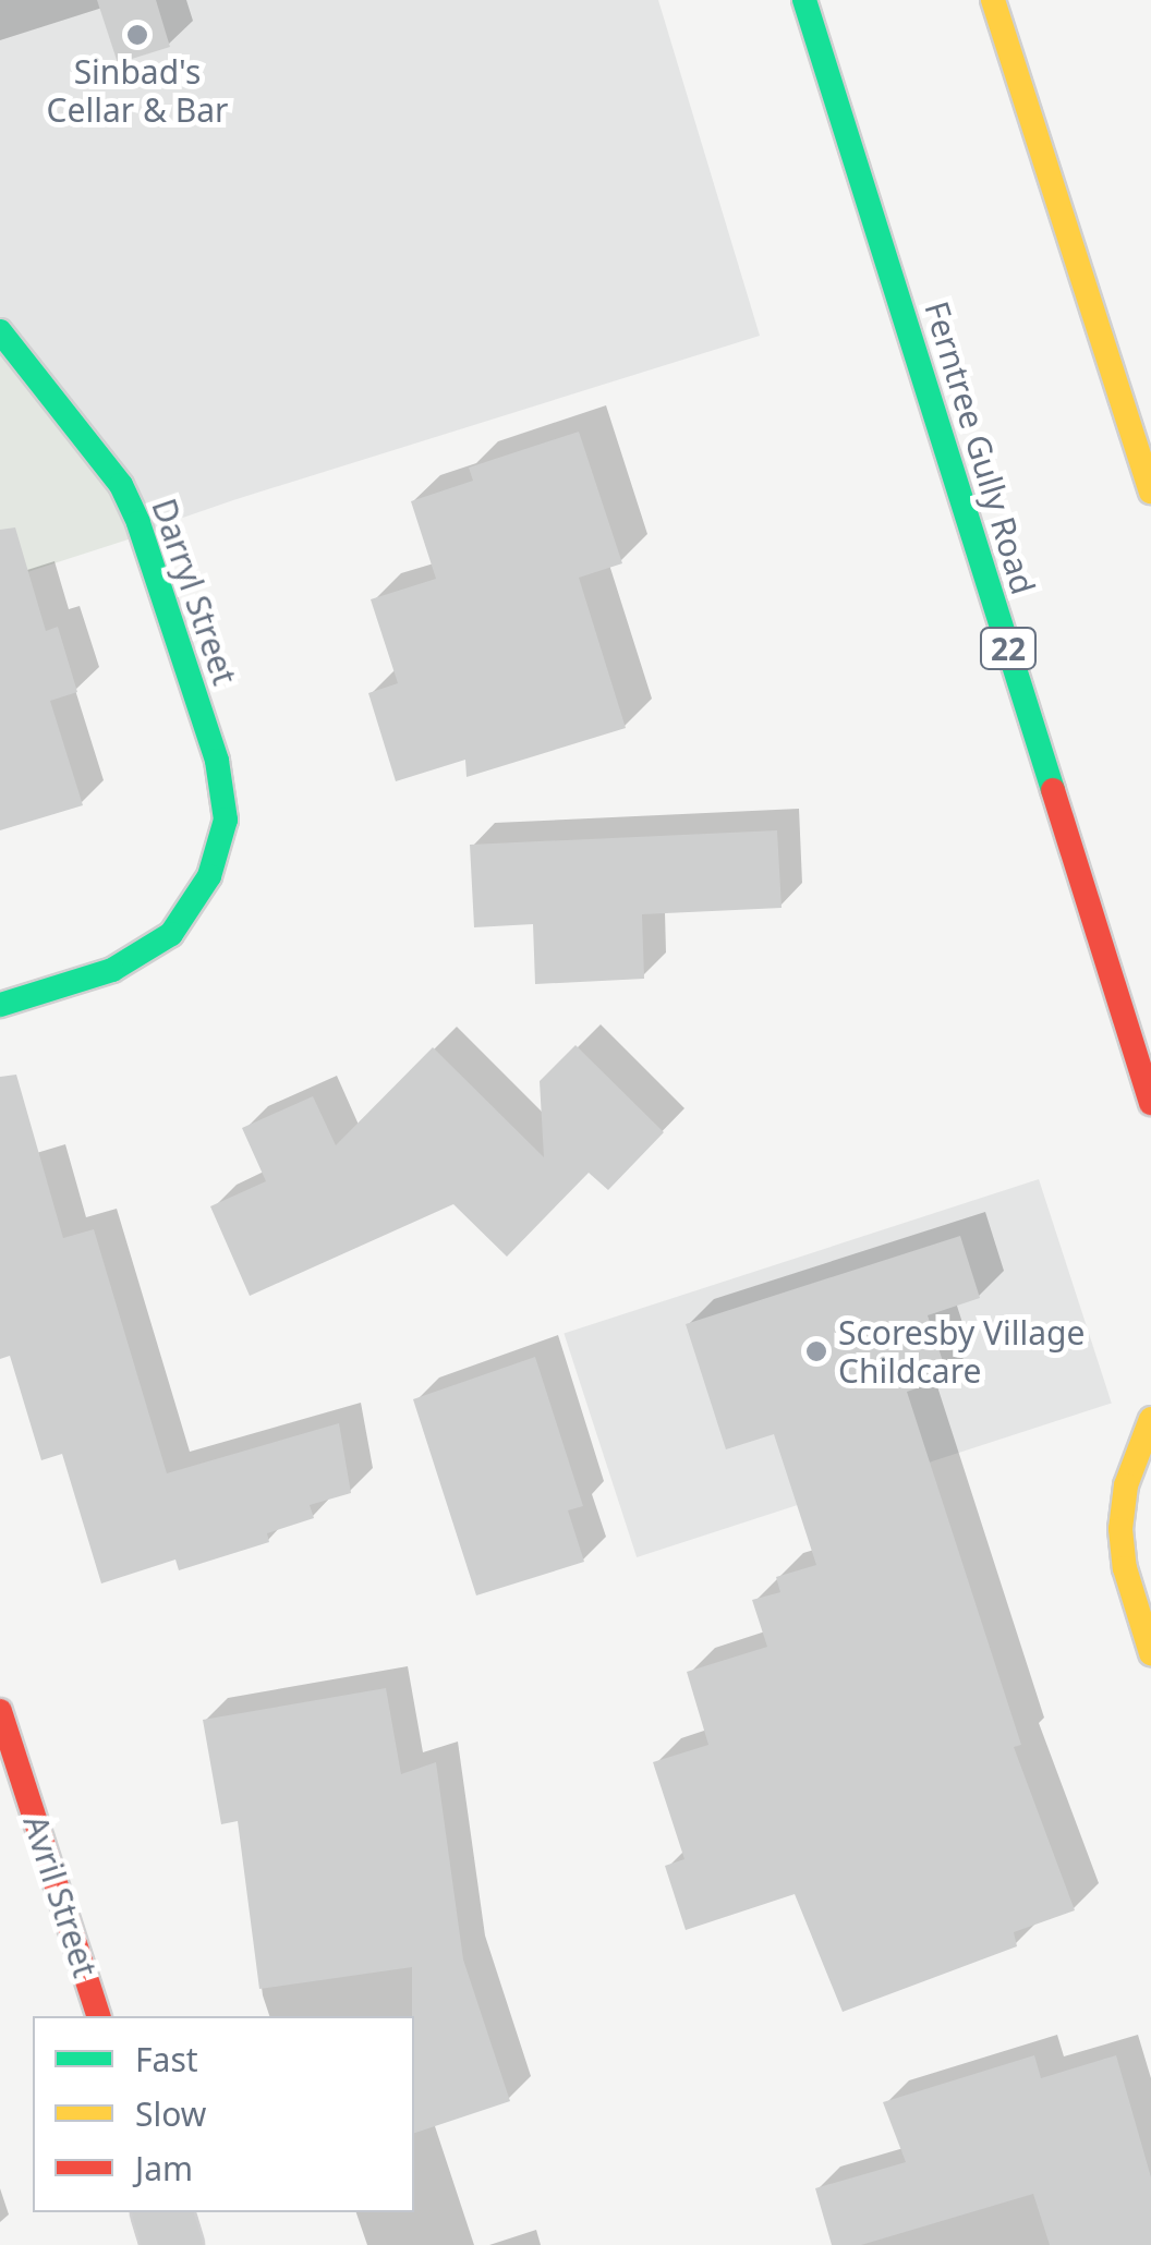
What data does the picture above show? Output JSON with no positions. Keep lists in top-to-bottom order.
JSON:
{
  "streets": {
    "main road": [
      "Ferntree Gully Road",
      "Darryl Street",
      "22",
      "Avril Street"
    ]
  },
  "places": ["Sinbad's Cellar & Bar", "Scoresby Village Childcare"],
  "legend": ["Fast", "Slow", "Jam"]
}
